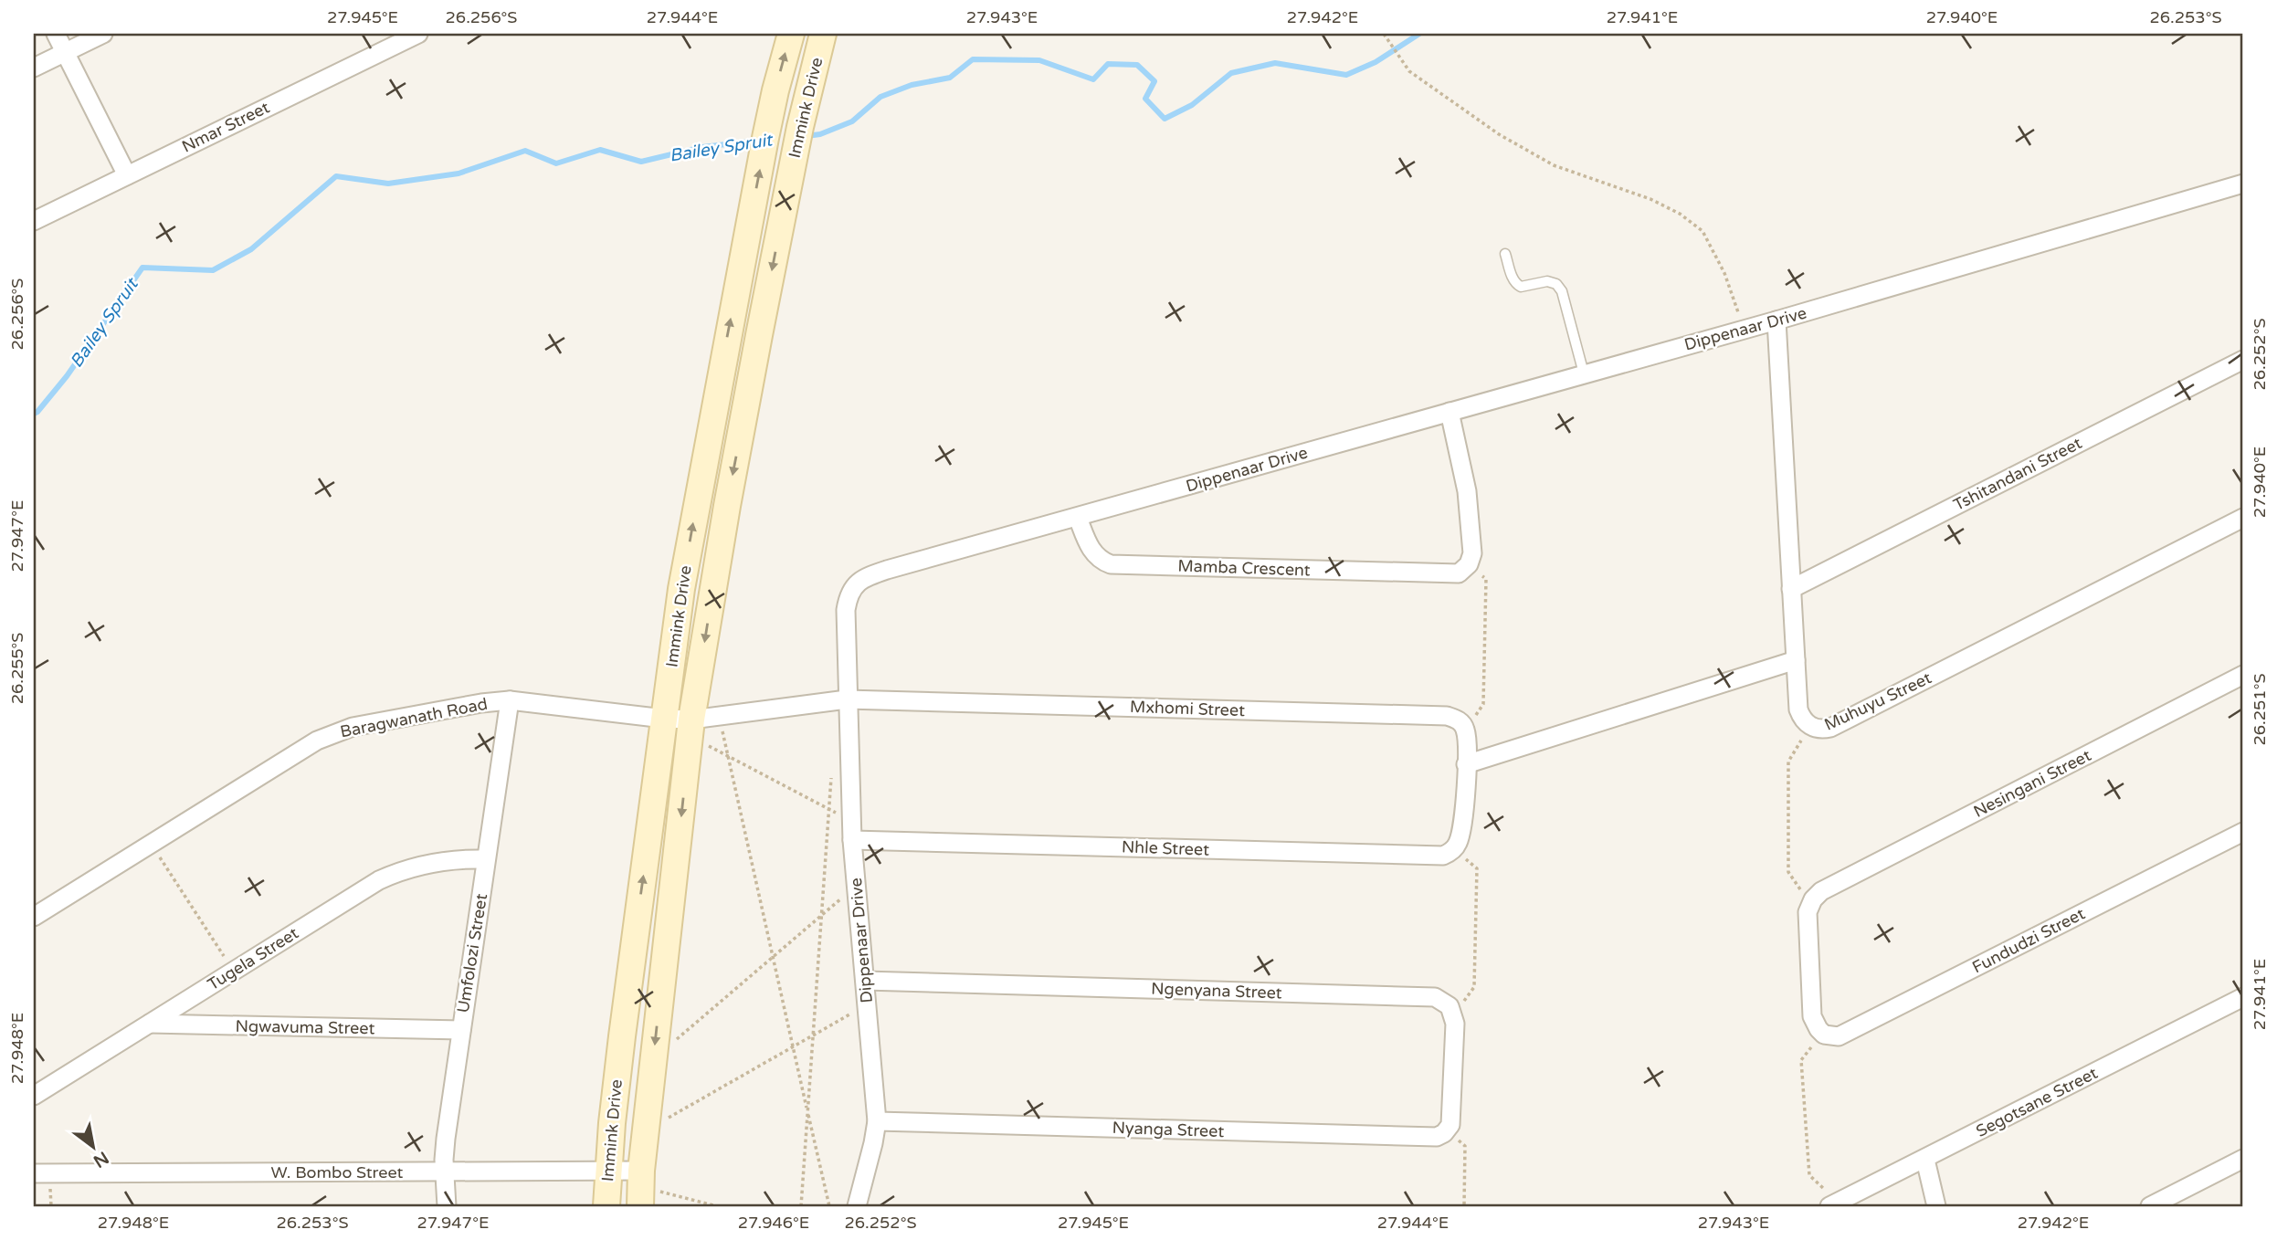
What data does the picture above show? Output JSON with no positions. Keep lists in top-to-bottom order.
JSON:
{
  "streets": {
    "main road": ["Immink Drive"],
    "street": [
      "Nmar Street",
      "Dippenaar Drive",
      "Tshitandani Street",
      "Mamba Crescent",
      "Muhuyu Street",
      "Mxhomi Street",
      "Baragwanath Road",
      "Nesingani Street",
      "Nhle Street",
      "Fundudzi Street",
      "Umfolozi Street",
      "Tugela Street",
      "Ngenyana Street",
      "Ngwavuma Street",
      "Segotsane Street",
      "Nyanga Street",
      "W. Bombo Street"
    ]
  },
  "crossings": [
    ["Immink Drive", "Mxhomi Street"],
    ["Immink Drive", "Baragwanath Road"],
    ["Immink Drive", "W. Bombo Street"],
    ["Dippenaar Drive", "Mamba Crescent"],
    ["Dippenaar Drive", "Muhuyu Street"],
    ["Dippenaar Drive", "Mxhomi Street"],
    ["Dippenaar Drive", "Nhle Street"],
    ["Dippenaar Drive", "Ngenyana Street"],
    ["Dippenaar Drive", "Nyanga Street"],
    ["Tshitandani Street", "Muhuyu Street"],
    ["Mxhomi Street", "Baragwanath Road"],
    ["Baragwanath Road", "Umfolozi Street"],
    ["Umfolozi Street", "Tugela Street"],
    ["Umfolozi Street", "Ngwavuma Street"],
    ["Umfolozi Street", "W. Bombo Street"],
    ["Tugela Street", "Ngwavuma Street"]
  ],
  "water": ["Bailey Spruit"],
  "north": "bottom right",
  "coordinates": [
    "27.945°E",
    "26.256°S",
    "27.944°E",
    "27.943°E",
    "27.942°E",
    "27.941°E",
    "27.940°E",
    "26.253°S",
    "26.252°S",
    "27.947°E",
    "26.255°S",
    "26.251°S",
    "27.948°E",
    "27.946°E"
  ]
}
